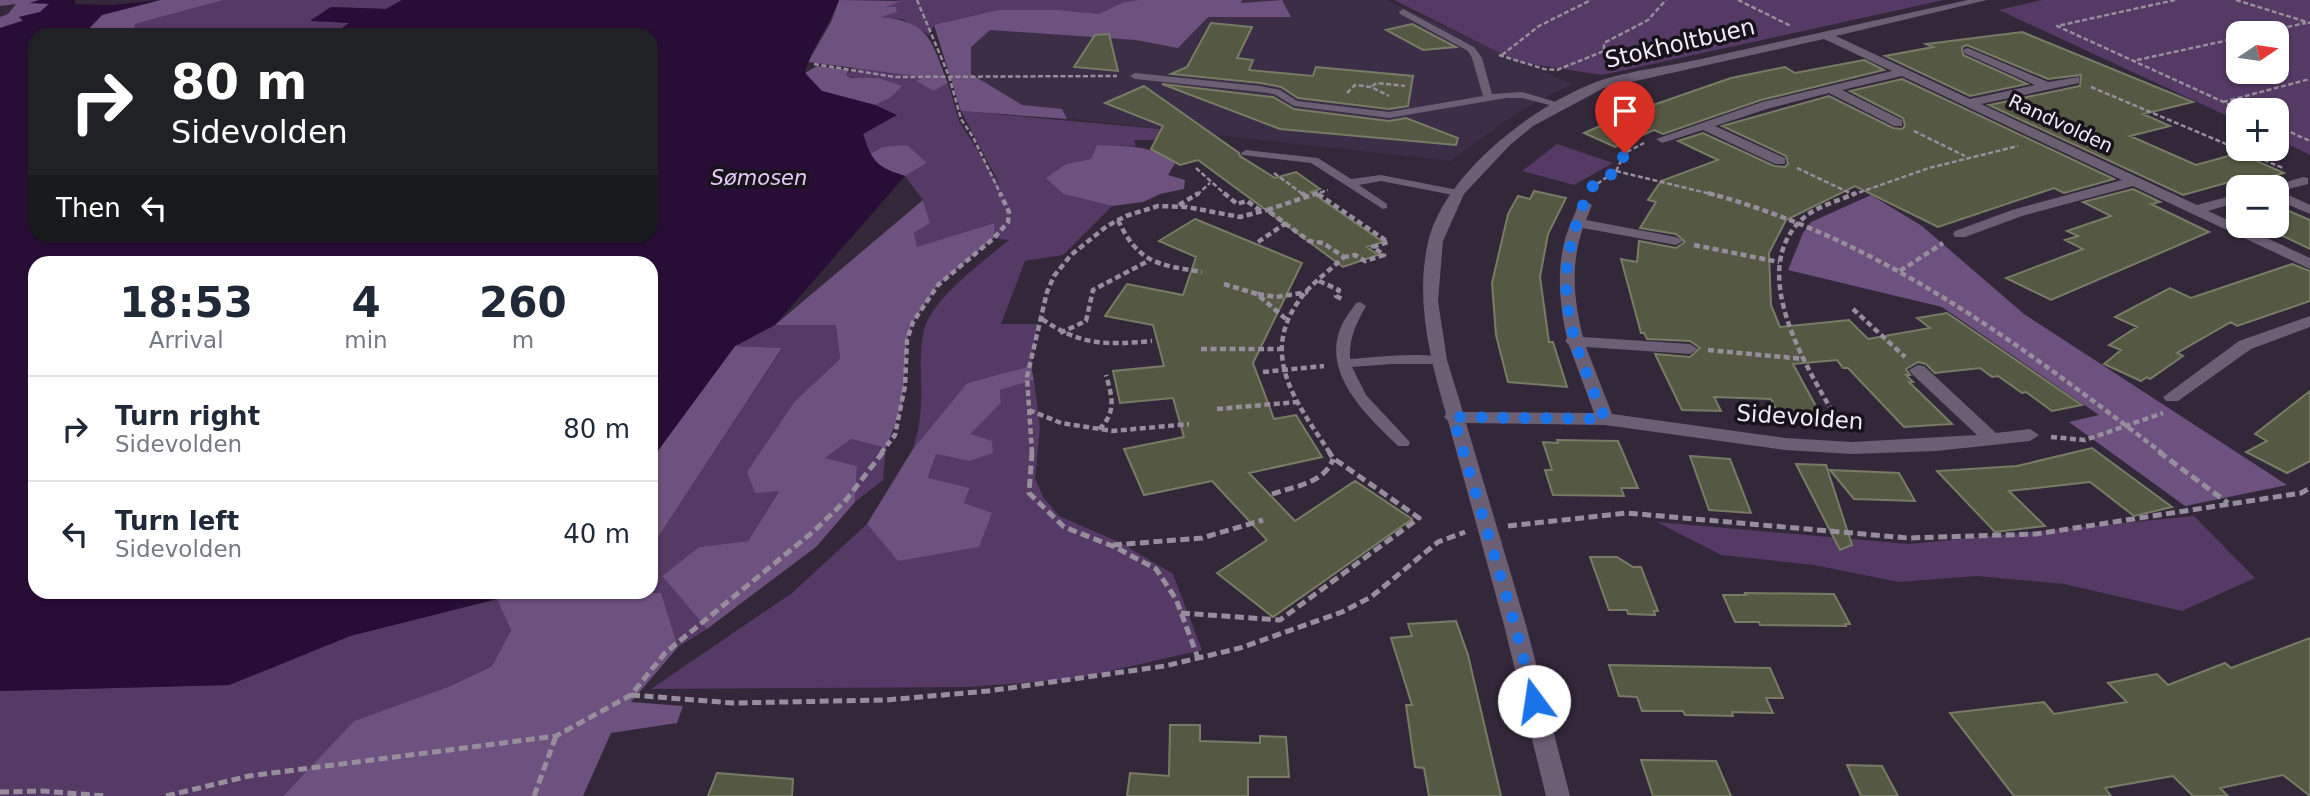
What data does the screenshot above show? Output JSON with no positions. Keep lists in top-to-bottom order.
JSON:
{
  "streets": {
    "street": ["Stokholtbuen", "Randvolden", "Sidevolden"]
  },
  "crossings": [
    ["Stokholtbuen", "Randvolden"],
    ["Stokholtbuen", "Sidevolden"]
  ],
  "water": ["Sømosen"],
  "north": "right",
  "page": {
    "map_buttons": ["+", "−"],
    "turn": ["80 m", "Sidevolden"],
    "then": "Then",
    "eta": [
      "18:53",
      "Arrival",
      "4",
      "min",
      "260",
      "m"
    ],
    "list": [
      {
        "name": "Turn right",
        "note": "Sidevolden",
        "value": "80 m"
      },
      {
        "name": "Turn left",
        "note": "Sidevolden",
        "value": "40 m"
      }
    ]
  }
}
